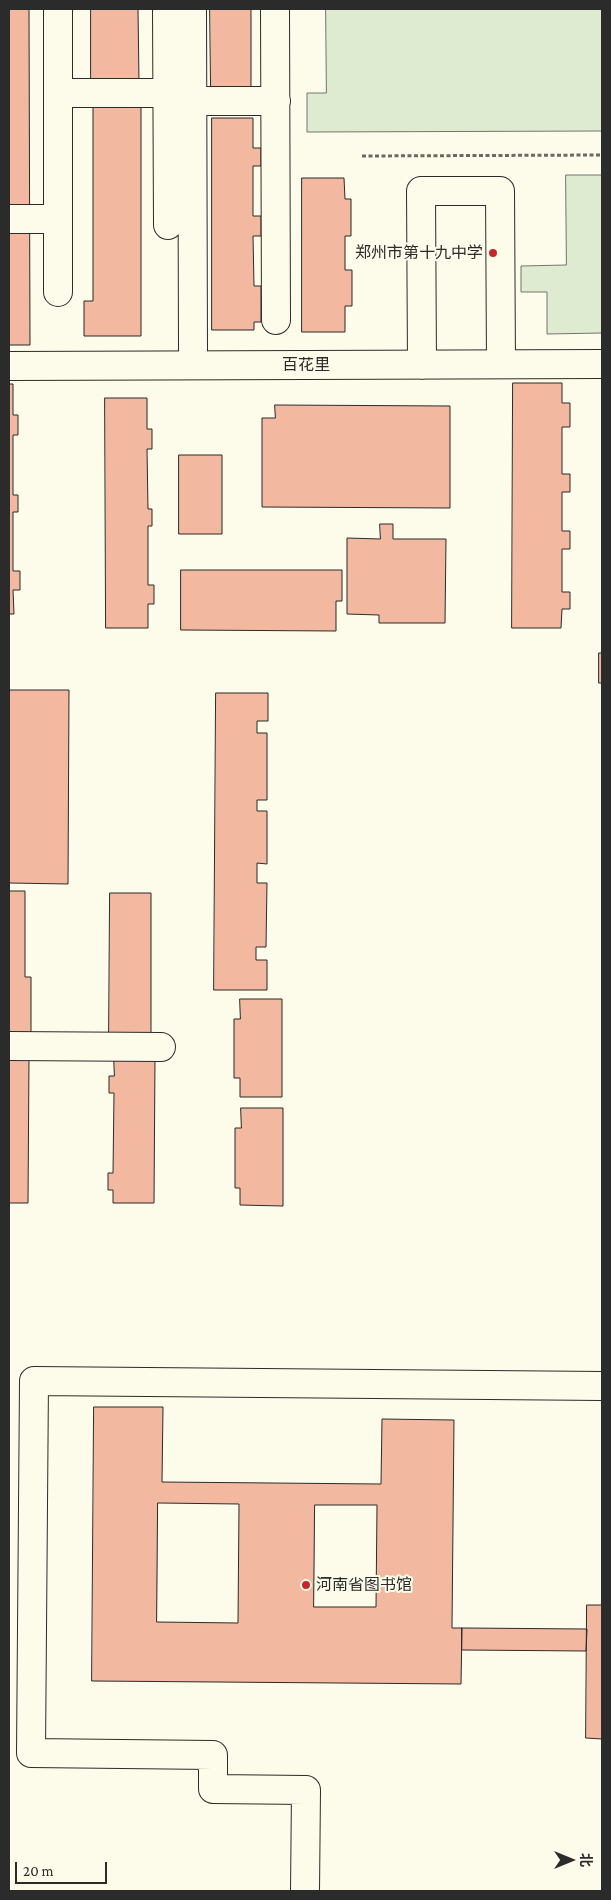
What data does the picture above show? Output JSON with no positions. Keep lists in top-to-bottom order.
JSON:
{
  "streets": {
    "lane": ["百花里"]
  },
  "places": ["郑州市第十九中学", "河南省图书馆"],
  "scale_bar": "20 m",
  "north": "right"
}
